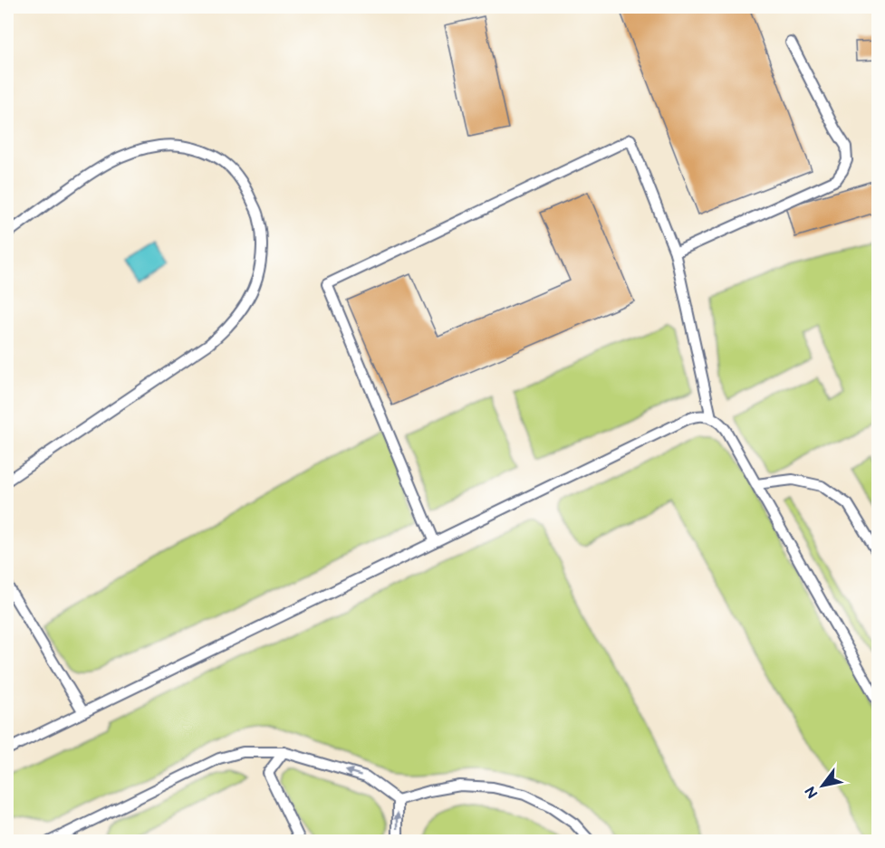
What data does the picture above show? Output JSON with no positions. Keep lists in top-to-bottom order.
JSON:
{
  "north": "bottom left"
}
